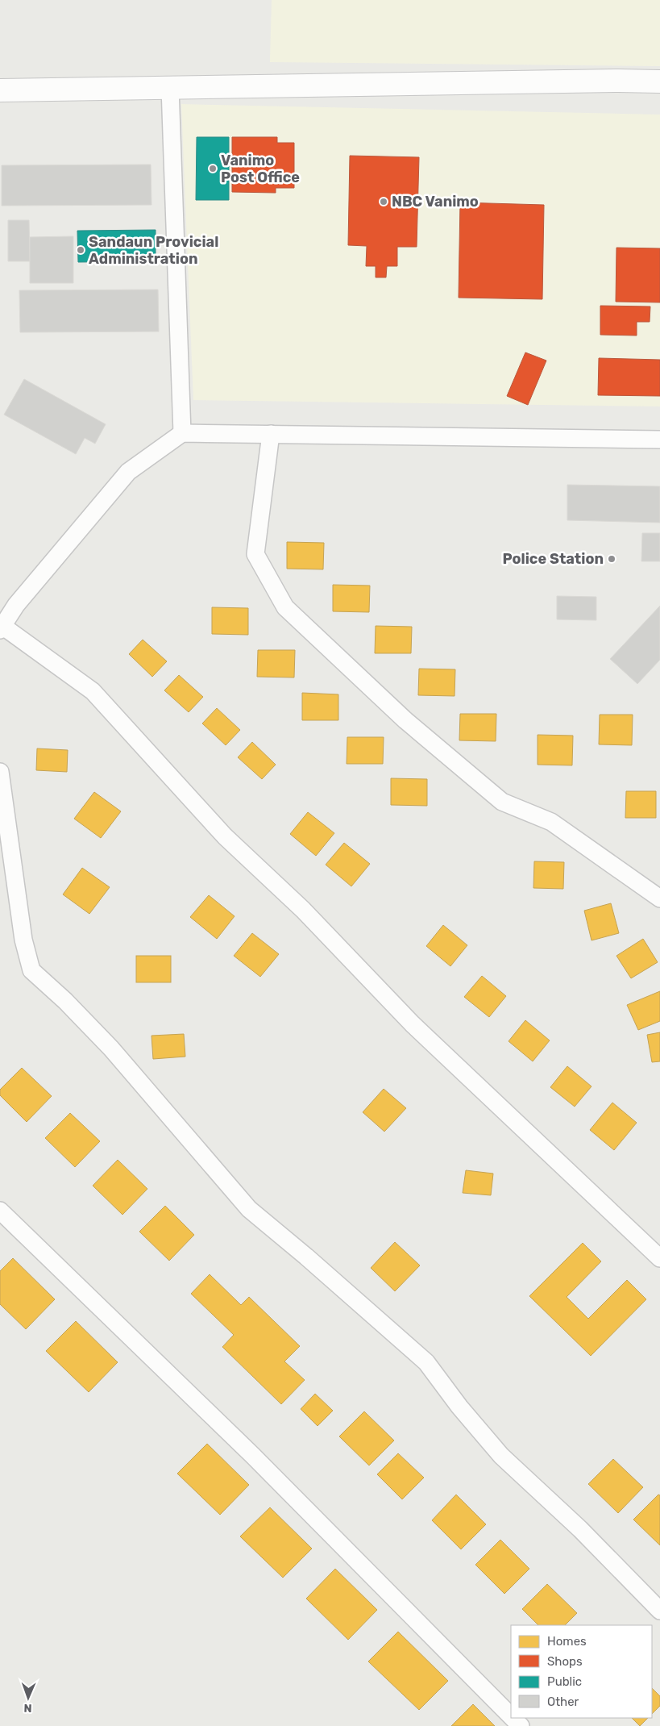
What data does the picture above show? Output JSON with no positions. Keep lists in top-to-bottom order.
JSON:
{
  "places": [
    "Vanimo Post Office",
    "NBC Vanimo",
    "Sandaun Provicial Administration",
    "Police Station"
  ],
  "legend": [
    "Homes",
    "Shops",
    "Public",
    "Other"
  ],
  "north": "bottom"
}
